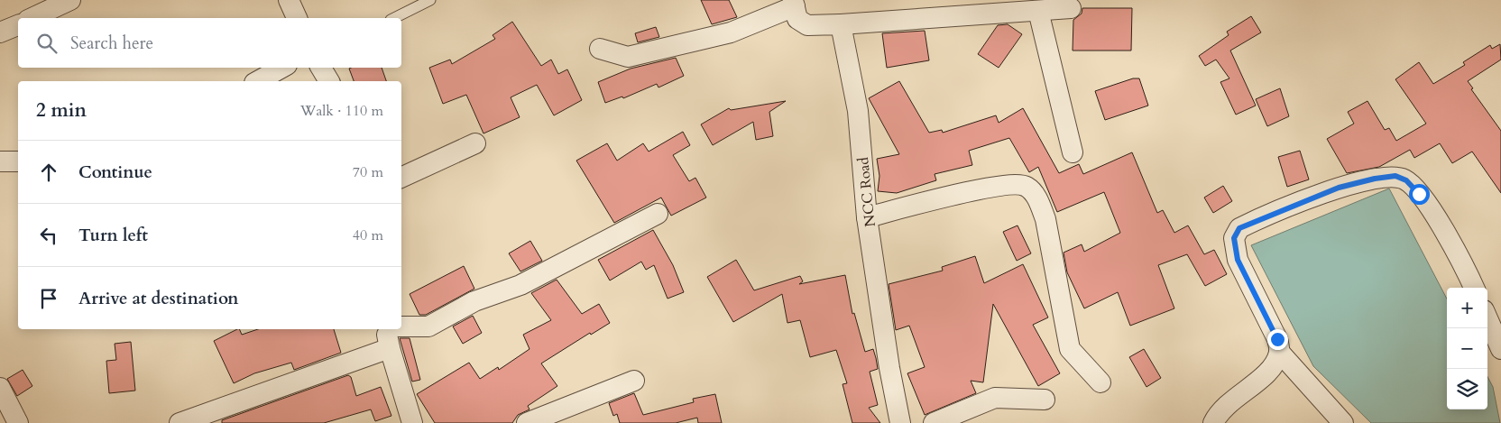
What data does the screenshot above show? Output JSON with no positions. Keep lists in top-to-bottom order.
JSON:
{
  "streets": {
    "street": ["NCC Road"]
  },
  "page": {
    "search": "Search here",
    "heading": ["2 min", "Walk · 110 m"],
    "list": [
      ["Continue", "70 m"],
      ["Turn left", "40 m"],
      "Arrive at destination"
    ],
    "map_buttons": ["+", "−"]
  }
}
